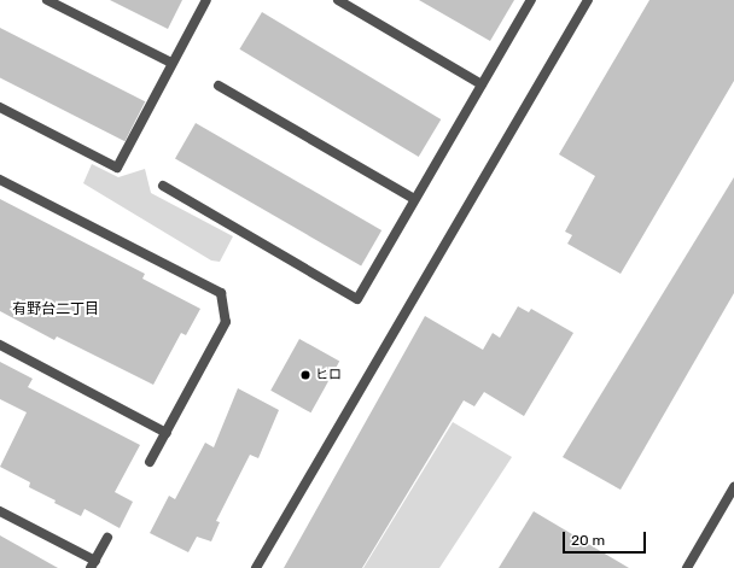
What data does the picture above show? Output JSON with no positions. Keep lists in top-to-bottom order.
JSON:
{
  "districts": ["有野台二丁目"],
  "places": ["ヒロ"],
  "scale_bar": "20 m"
}
